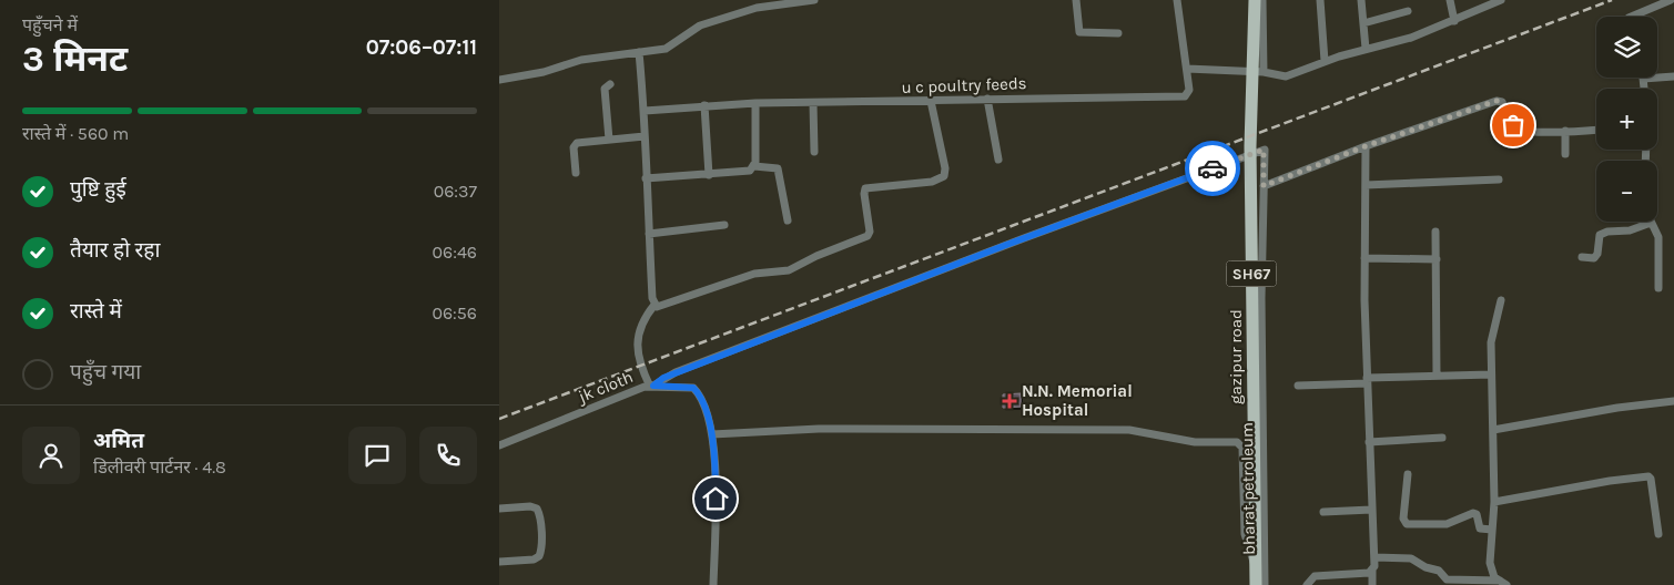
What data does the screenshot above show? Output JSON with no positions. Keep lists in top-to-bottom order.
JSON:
{
  "streets": {
    "main road": ["SH67", "gazipur road"],
    "street": ["u c poultry feeds", "jk cloth", "bharat petroleum"]
  },
  "crossings": [
    ["SH67", "gazipur road"],
    ["jk cloth", "bharat petroleum"]
  ],
  "places": {
    "health": ["N.N. Memorial Hospital"]
  },
  "page": {
    "heading": ["3 मिनट", "पहुँचने में", "07:06–07:11"],
    "panel": ["अमित", "डिलीवरी पार्टनर · 4.8"],
    "map_buttons": ["+", "−"],
    "bar": "रास्ते में · 560 m",
    "list": [
      ["पुष्टि हुई", "06:37"],
      ["तैयार हो रहा", "06:46"],
      ["रास्ते में", "06:56"],
      "पहुँच गया"
    ]
  }
}
